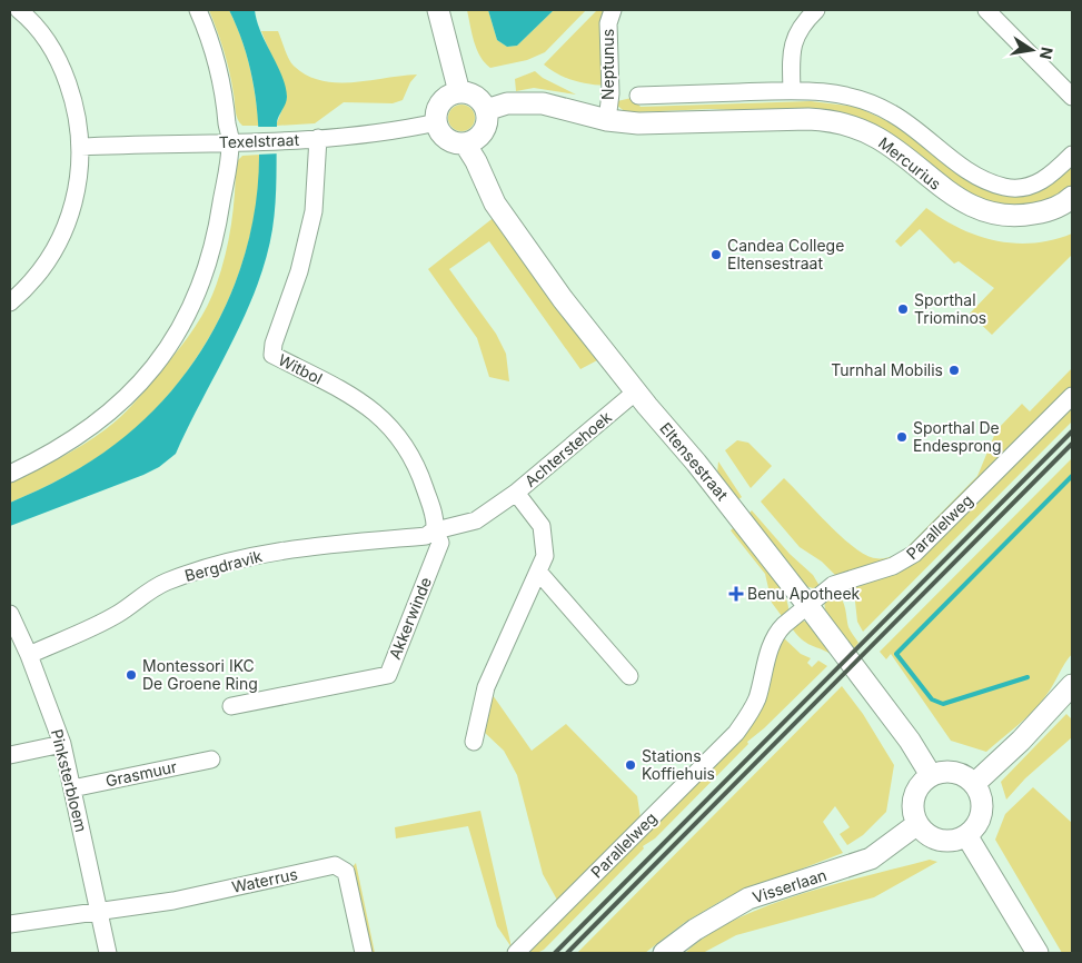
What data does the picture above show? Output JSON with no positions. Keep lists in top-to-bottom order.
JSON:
{
  "streets": {
    "street": [
      "Neptunus",
      "Texelstraat",
      "Mercurius",
      "Witbol",
      "Achterstehoek",
      "Eltensestraat",
      "Parallelweg",
      "Bergdravik",
      "Akkerwinde",
      "Grasmuur",
      "Pinksterbloem",
      "Waterrus",
      "Visserlaan"
    ]
  },
  "crossings": [
    ["Neptunus", "Mercurius"],
    ["Texelstraat", "Mercurius"],
    ["Texelstraat", "Witbol"],
    ["Texelstraat", "Eltensestraat"],
    ["Mercurius", "Eltensestraat"],
    ["Witbol", "Bergdravik"],
    ["Witbol", "Akkerwinde"],
    ["Achterstehoek", "Eltensestraat"],
    ["Eltensestraat", "Parallelweg"],
    ["Eltensestraat", "Visserlaan"],
    ["Bergdravik", "Akkerwinde"],
    ["Bergdravik", "Pinksterbloem"],
    ["Grasmuur", "Pinksterbloem"],
    ["Pinksterbloem", "Waterrus"]
  ],
  "places": {
    "other": [
      "Candea College Eltensestraat",
      "Sporthal Triominos",
      "Turnhal Mobilis",
      "Sporthal De Endesprong",
      "Montessori IKC De Groene Ring",
      "Stations Koffiehuis"
    ],
    "health": ["Benu Apotheek"]
  },
  "north": "right"
}
